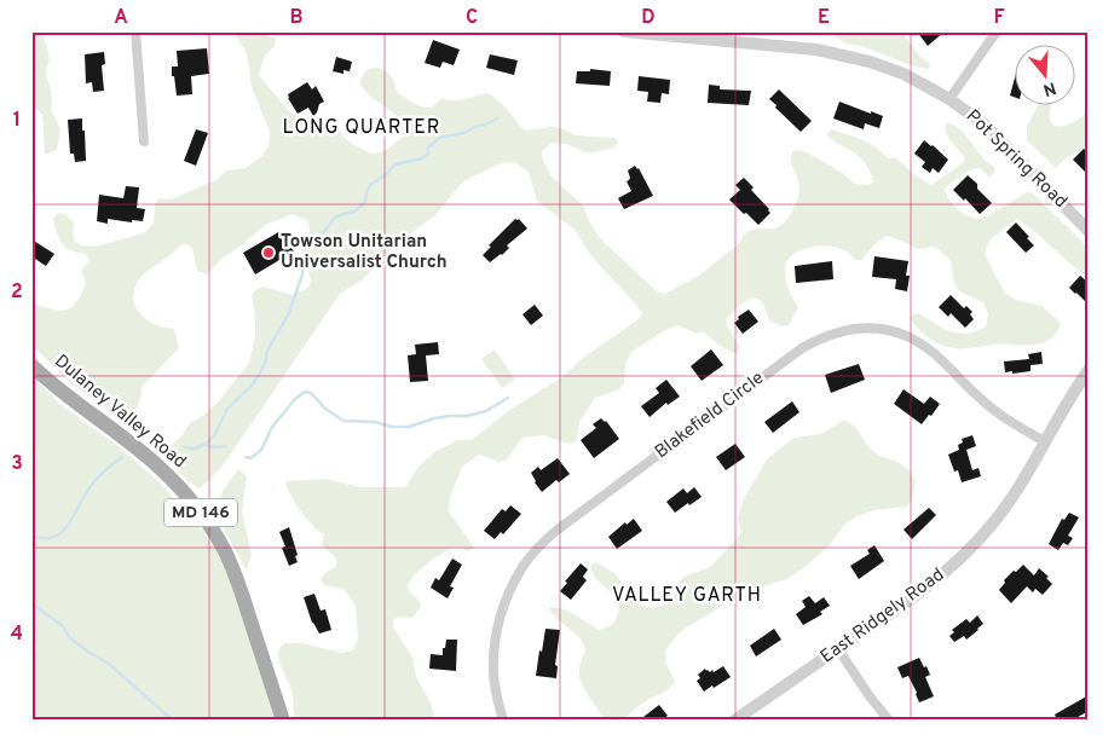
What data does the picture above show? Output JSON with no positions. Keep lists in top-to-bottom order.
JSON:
{
  "streets": {
    "main road": ["Dulaney Valley Road", "MD 146"],
    "street": ["Pot Spring Road", "Blakefield Circle", "East Ridgely Road"]
  },
  "crossings": [
    ["Blakefield Circle", "East Ridgely Road"]
  ],
  "districts": ["LONG QUARTER", "VALLEY GARTH"],
  "places": ["Towson Unitarian Universalist Church"],
  "north": "bottom",
  "grid": {
    "columns": [
      "A",
      "B",
      "C",
      "D",
      "E",
      "F"
    ],
    "rows": [
      "1",
      "2",
      "3",
      "4"
    ]
  }
}
